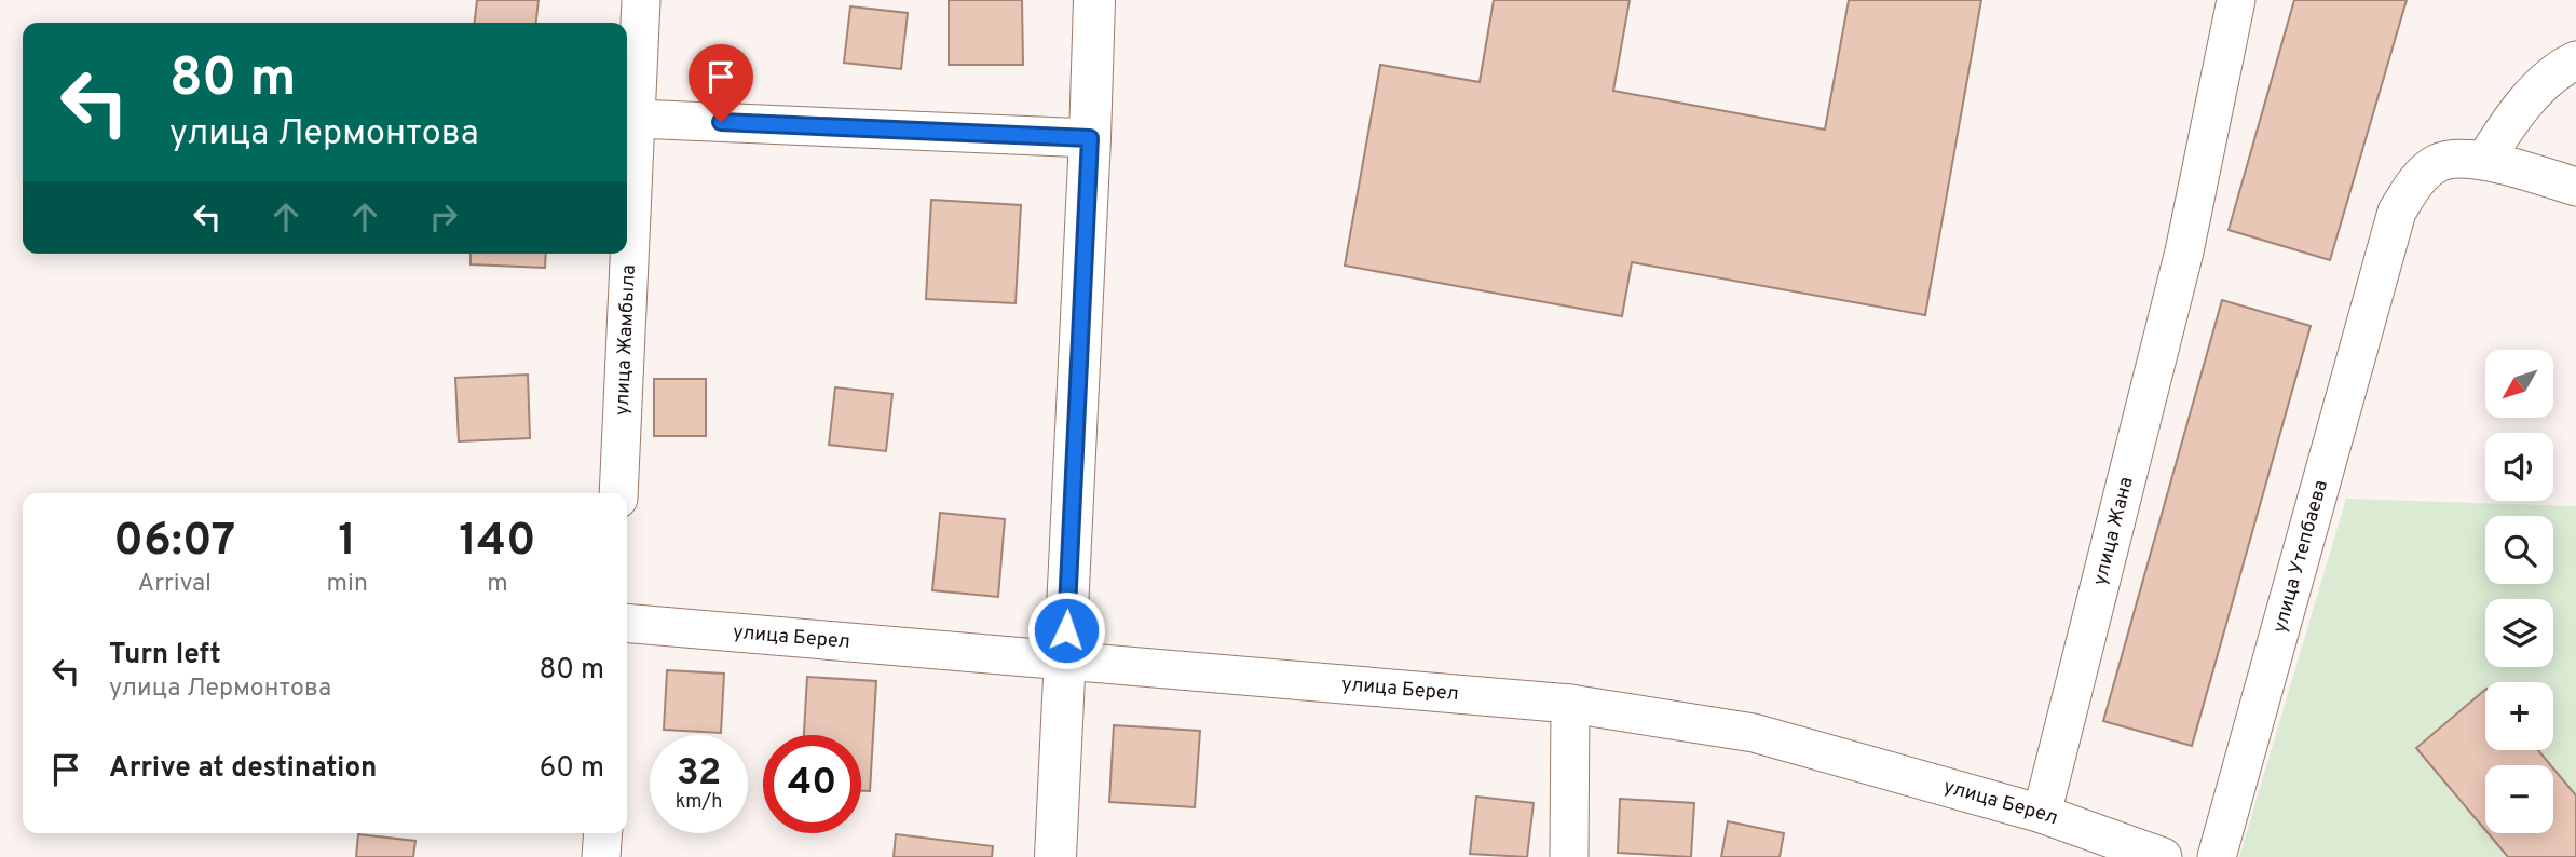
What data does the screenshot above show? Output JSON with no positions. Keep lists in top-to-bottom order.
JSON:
{
  "streets": {
    "street": [
      "улица Жамбыла",
      "улица Жана",
      "улица Утепбаева",
      "улица Берел"
    ]
  },
  "crossings": [
    ["улица Жана", "улица Берел"]
  ],
  "north": "bottom left",
  "page": {
    "turn": ["80 m", "улица Лермонтова"],
    "map_buttons": ["+", "−"],
    "eta": [
      "06:07",
      "Arrival",
      "1",
      "min",
      "140",
      "m"
    ],
    "list": [
      {
        "name": "Turn left",
        "note": "улица Лермонтова",
        "value": "80 m"
      },
      {
        "name": "Arrive at destination",
        "value": "60 m"
      }
    ],
    "speed": "32 km/h",
    "limit": "40"
  }
}
